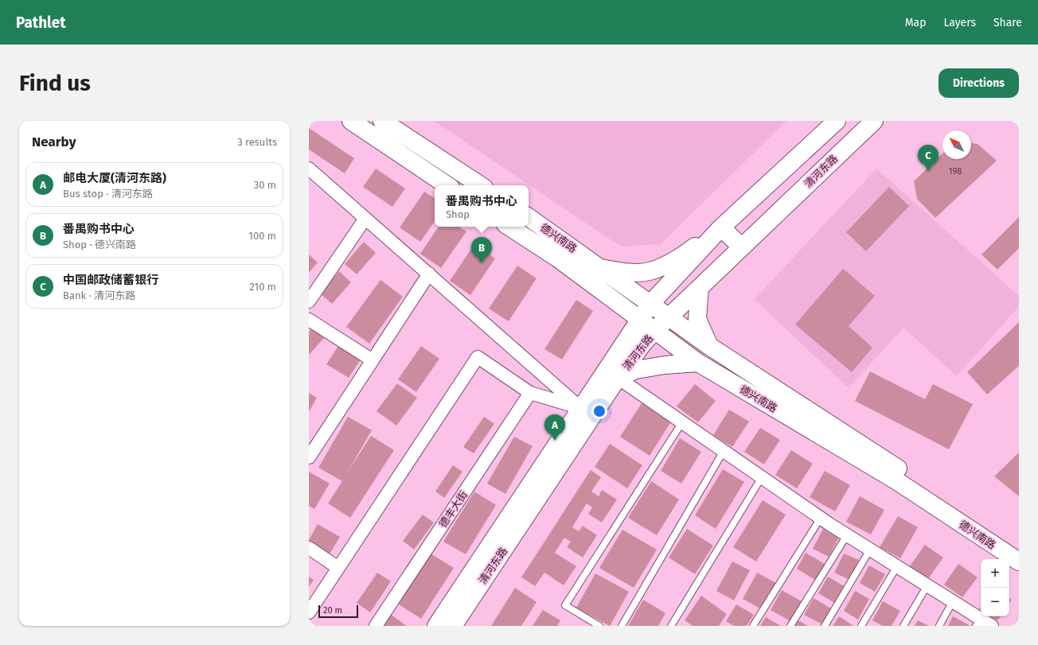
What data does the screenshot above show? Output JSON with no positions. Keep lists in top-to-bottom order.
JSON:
{
  "streets": {
    "main road": ["清河东路", "德兴南路"],
    "street": ["德丰大街"]
  },
  "crossings": [
    ["清河东路", "德兴南路"]
  ],
  "house_numbers": ["198"],
  "scale_bar": "20 m",
  "north": "top left",
  "page": {
    "header": "Pathlet",
    "nav": ["Map", "Layers", "Share"],
    "buttons": "Directions",
    "title": "Find us",
    "heading": ["Nearby", "3 results"],
    "pins": ["C", "B", "A"],
    "list": [
      {
        "mark": "A",
        "name": "邮电大厦(清河东路)",
        "note": "Bus stop · 清河东路",
        "value": "30 m"
      },
      {
        "mark": "B",
        "name": "番禺购书中心",
        "note": "Shop · 德兴南路",
        "value": "100 m"
      },
      {
        "mark": "C",
        "name": "中国邮政储蓄银行",
        "note": "Bank · 清河东路",
        "value": "210 m"
      }
    ],
    "popup": ["番禺购书中心", "Shop"],
    "map_buttons": ["+", "−"],
    "scale": "20 m"
  }
}
